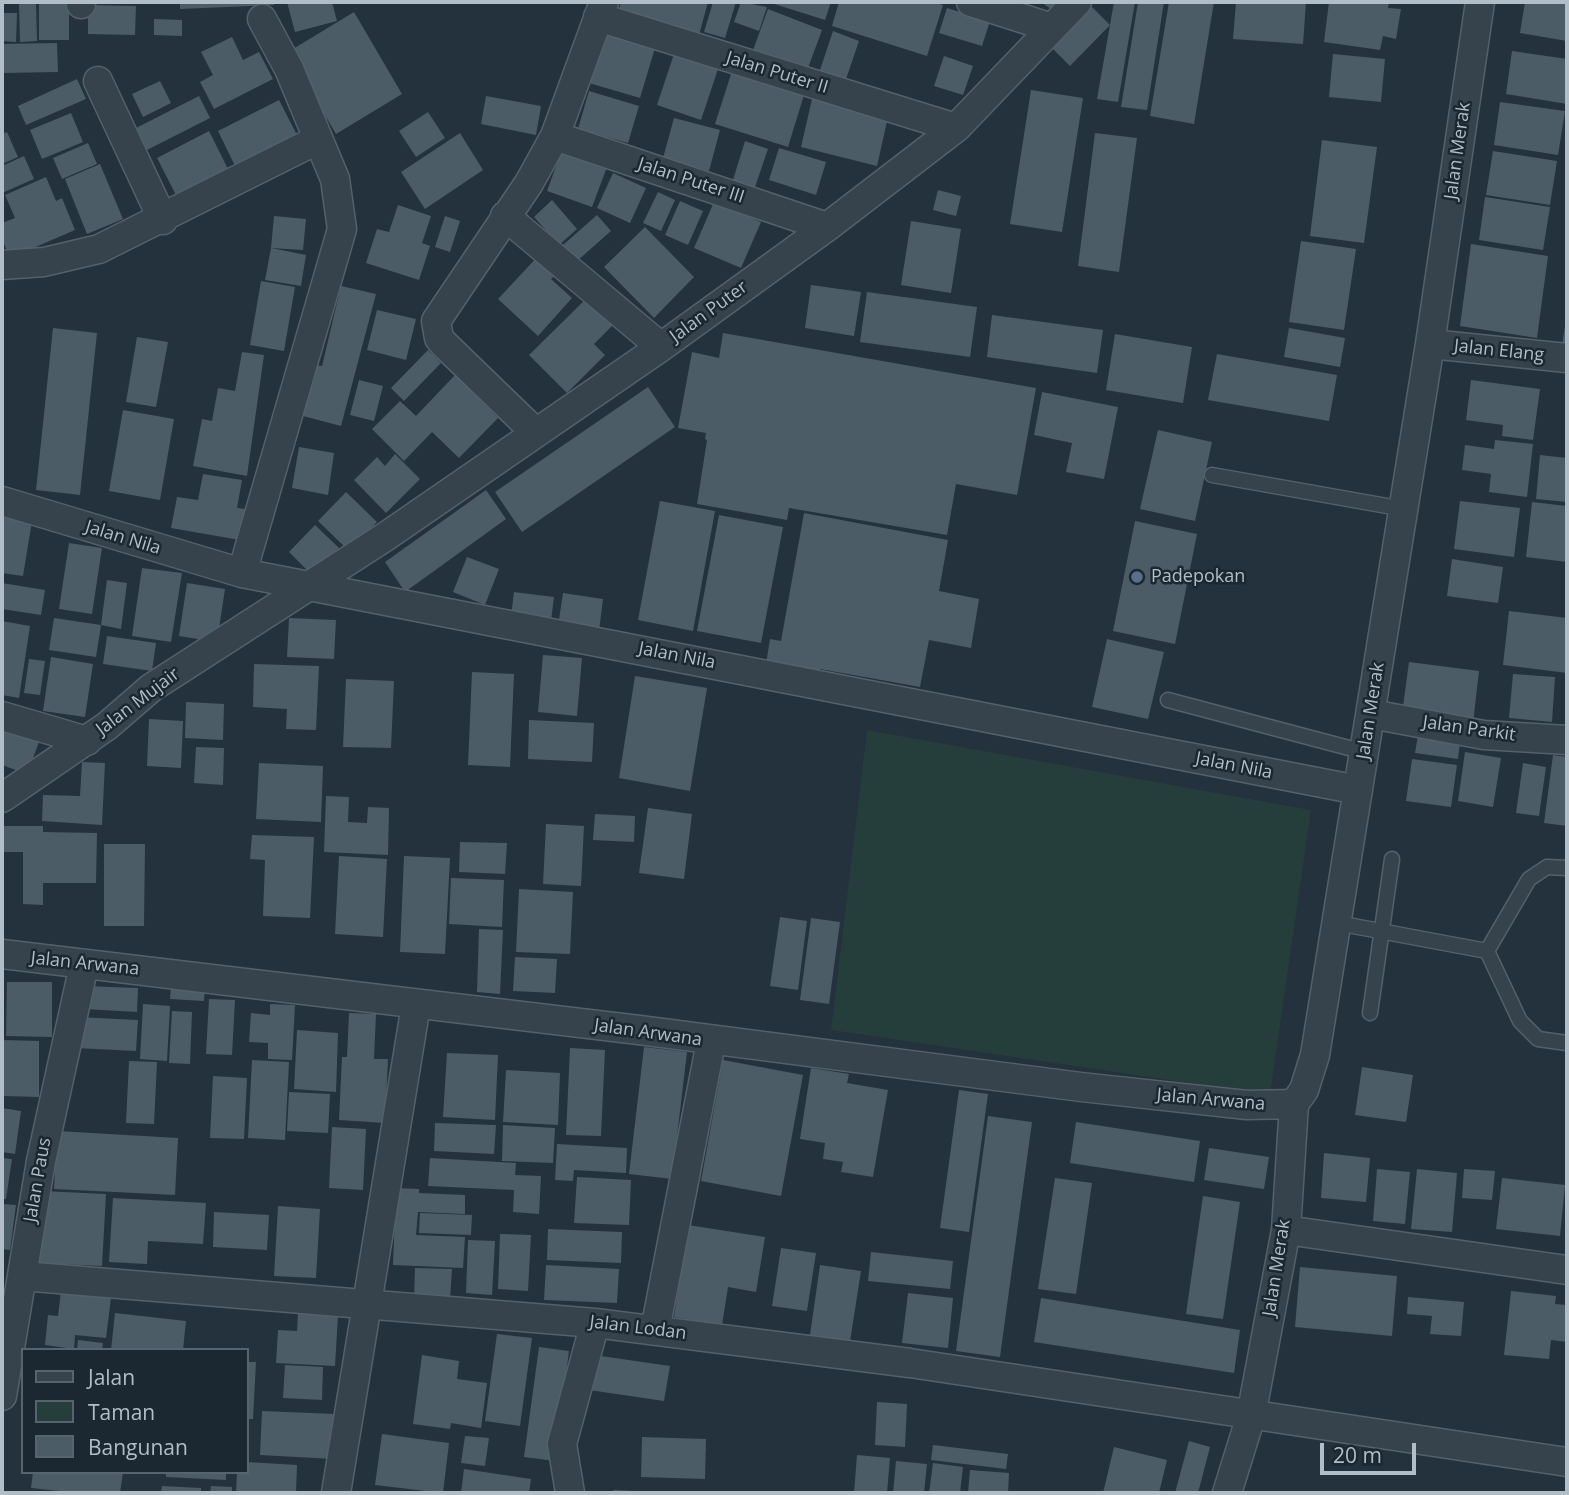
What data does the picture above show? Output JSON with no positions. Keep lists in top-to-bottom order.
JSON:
{
  "streets": {
    "street": [
      "Jalan Puter II",
      "Jalan Merak",
      "Jalan Puter III",
      "Jalan Puter",
      "Jalan Elang",
      "Jalan Nila",
      "Jalan Mujair",
      "Jalan Parkit",
      "Jalan Arwana",
      "Jalan Paus",
      "Jalan Lodan"
    ]
  },
  "crossings": [
    ["Jalan Puter II", "Jalan Puter"],
    ["Jalan Merak", "Jalan Elang"],
    ["Jalan Merak", "Jalan Nila"],
    ["Jalan Merak", "Jalan Parkit"],
    ["Jalan Merak", "Jalan Arwana"],
    ["Jalan Merak", "Jalan Lodan"],
    ["Jalan Puter III", "Jalan Puter"],
    ["Jalan Puter", "Jalan Nila"],
    ["Jalan Puter", "Jalan Mujair"],
    ["Jalan Nila", "Jalan Mujair"],
    ["Jalan Arwana", "Jalan Paus"],
    ["Jalan Paus", "Jalan Lodan"]
  ],
  "places": ["Padepokan"],
  "legend": ["Jalan", "Taman", "Bangunan"],
  "scale_bar": "20 m"
}
